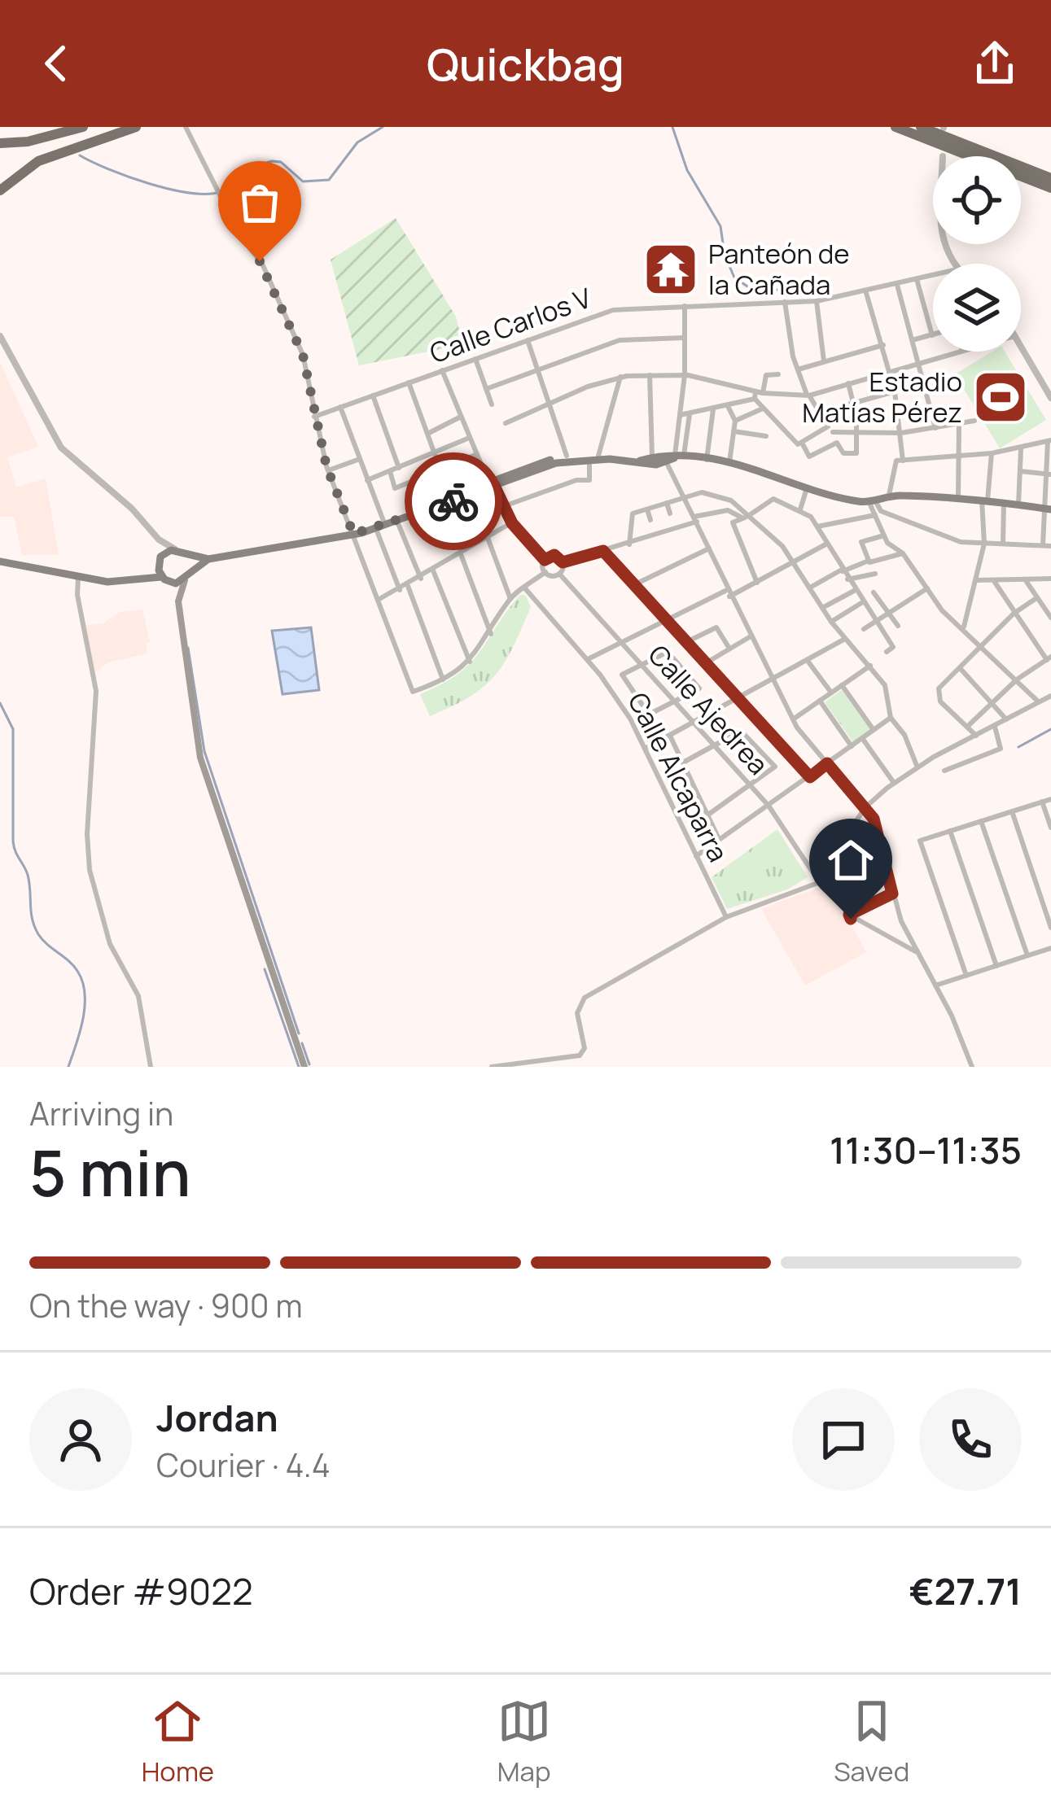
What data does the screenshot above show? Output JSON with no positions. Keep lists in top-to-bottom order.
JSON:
{
  "streets": {
    "street": ["Calle Carlos V", "Calle Ajedrea", "Calle Alcaparra"]
  },
  "places": {
    "temple": ["Panteón de la Cañada"],
    "sports": ["Estadio Matías Pérez"]
  },
  "page": {
    "header": "Quickbag",
    "heading": ["5 min", "Arriving in", "11:30–11:35"],
    "panel": [
      "Jordan",
      "Courier · 4.4",
      "Order #9022",
      "€27.71"
    ],
    "bar": "On the way · 900 m",
    "tabs": ["Home", "Map", "Saved"]
  }
}
